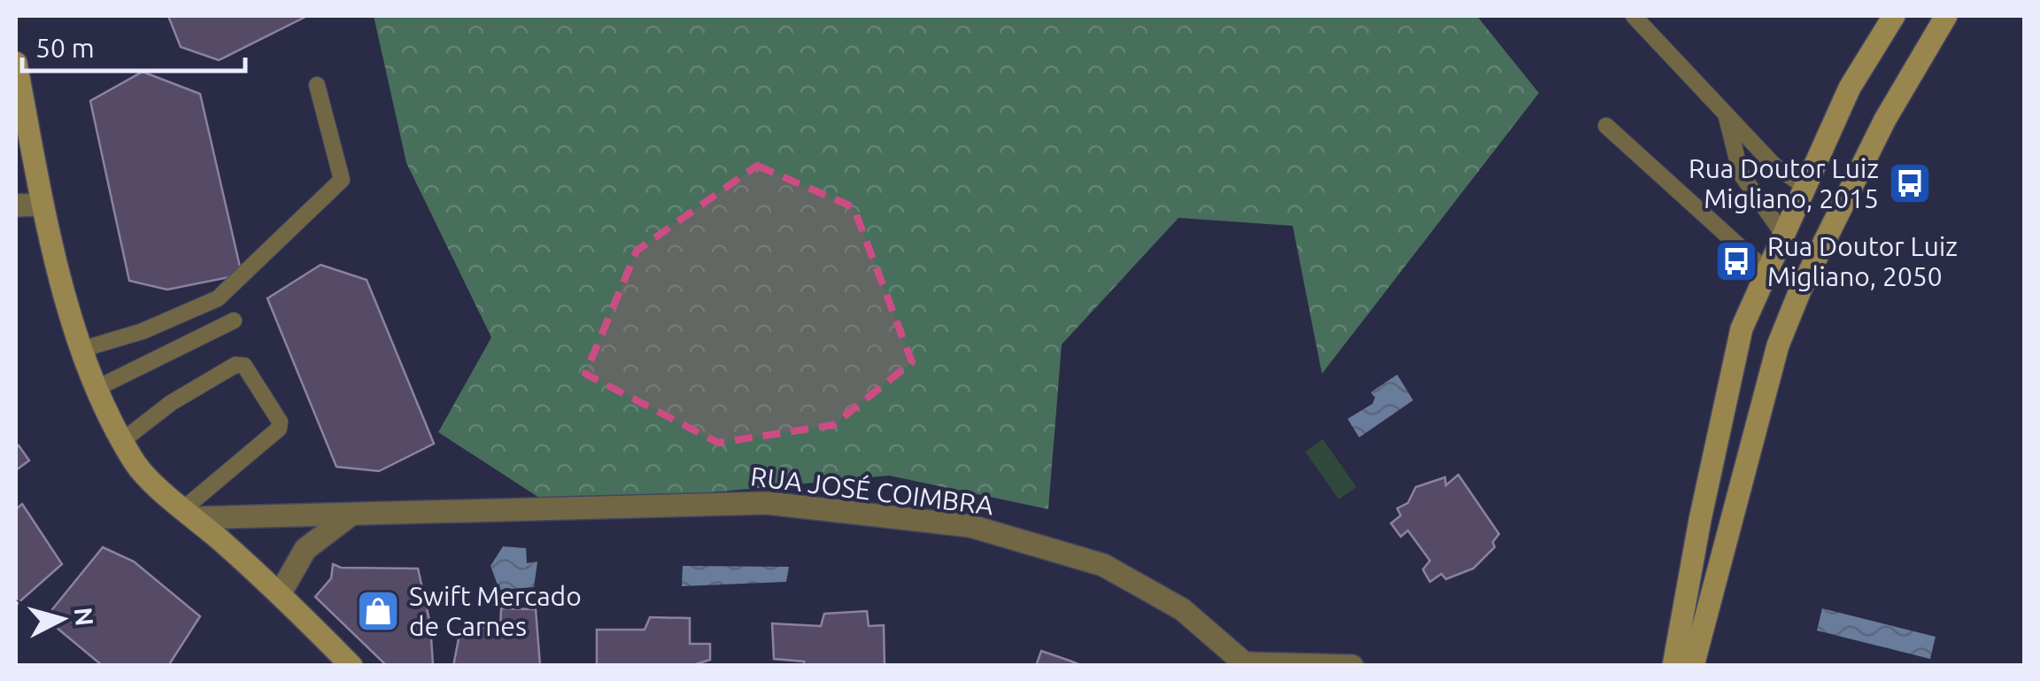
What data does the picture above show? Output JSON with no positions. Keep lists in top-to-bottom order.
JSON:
{
  "streets": {
    "street": ["RUA JOSÉ COIMBRA"]
  },
  "places": {
    "bus stop": ["Rua Doutor Luiz Migliano, 2015", "Rua Doutor Luiz Migliano, 2050"],
    "shop": ["Swift Mercado de Carnes"]
  },
  "scale_bar": "50 m",
  "north": "right"
}
